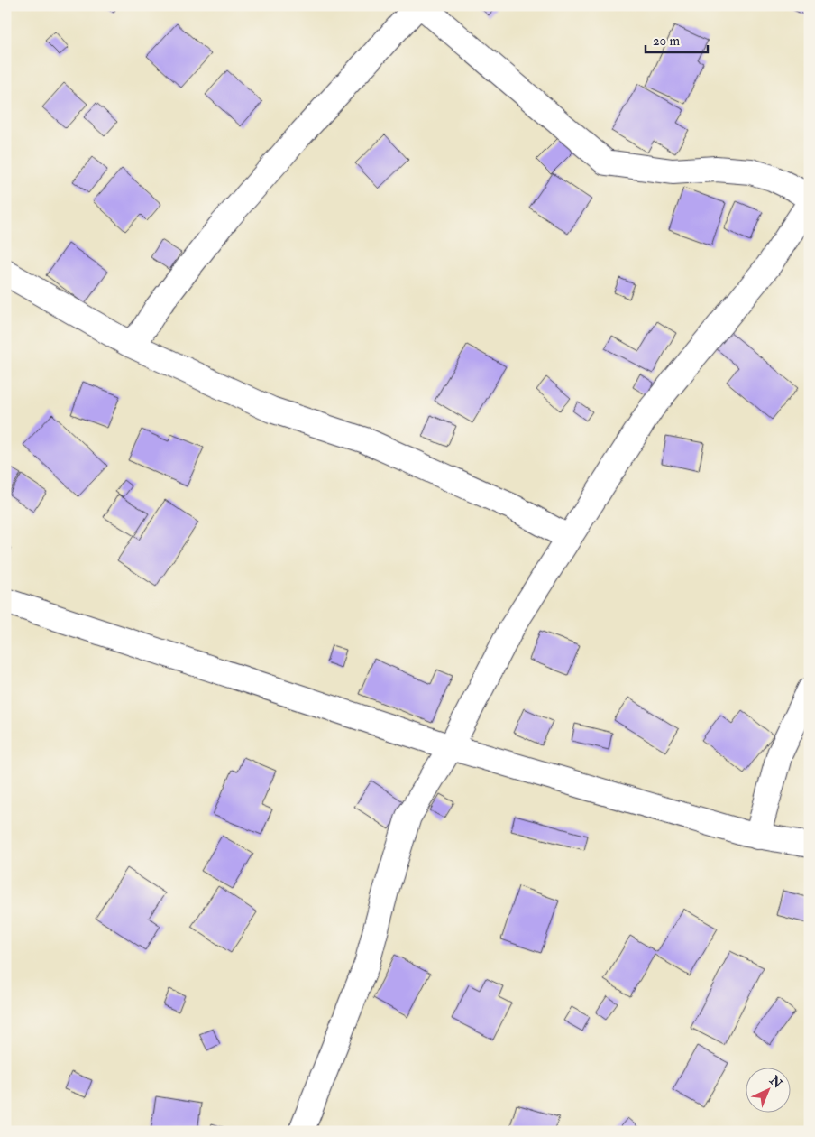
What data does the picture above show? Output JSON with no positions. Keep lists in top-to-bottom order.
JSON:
{
  "scale_bar": "20 m",
  "north": "top right"
}
